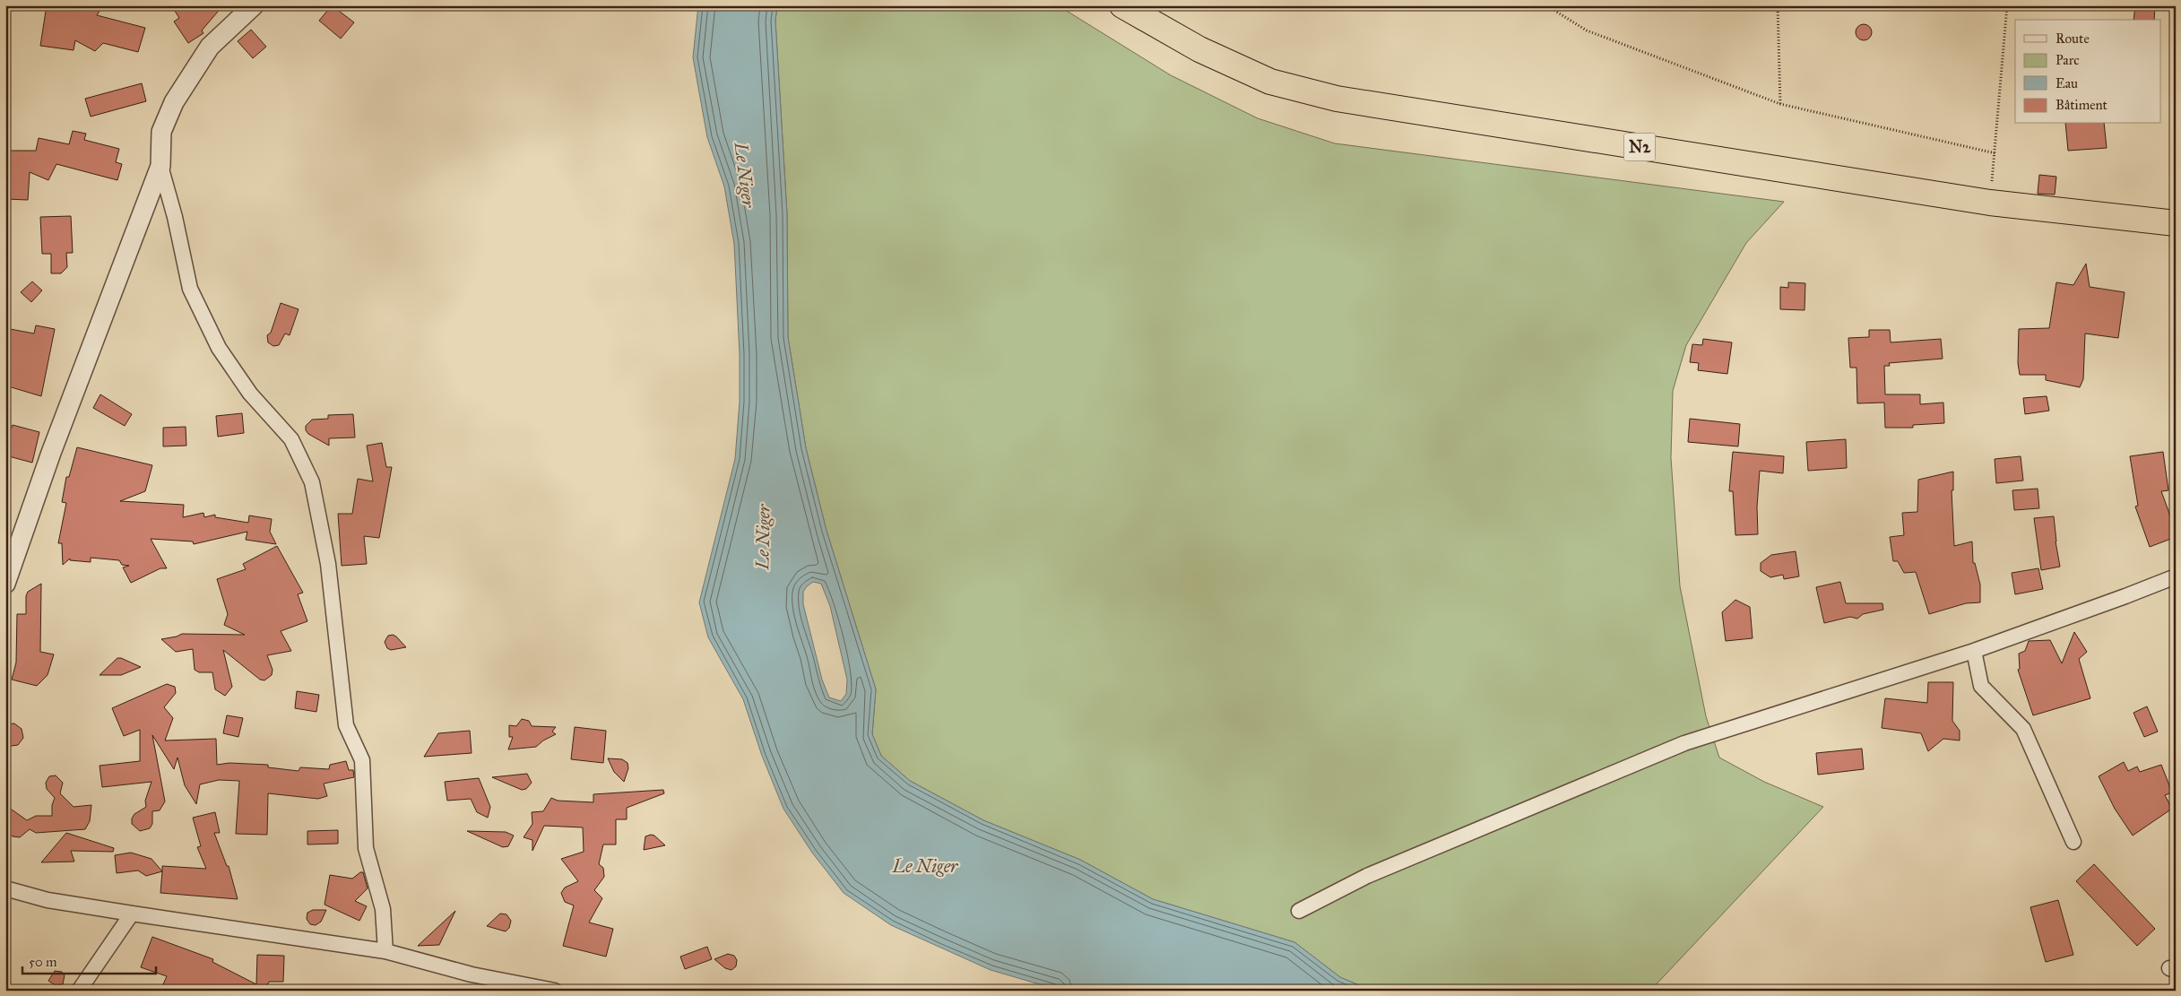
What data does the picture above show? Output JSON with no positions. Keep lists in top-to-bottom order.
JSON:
{
  "streets": {
    "highway": ["N2"]
  },
  "water": ["Le Niger"],
  "legend": [
    "Route",
    "Parc",
    "Eau",
    "Bâtiment"
  ],
  "scale_bar": "50 m"
}
